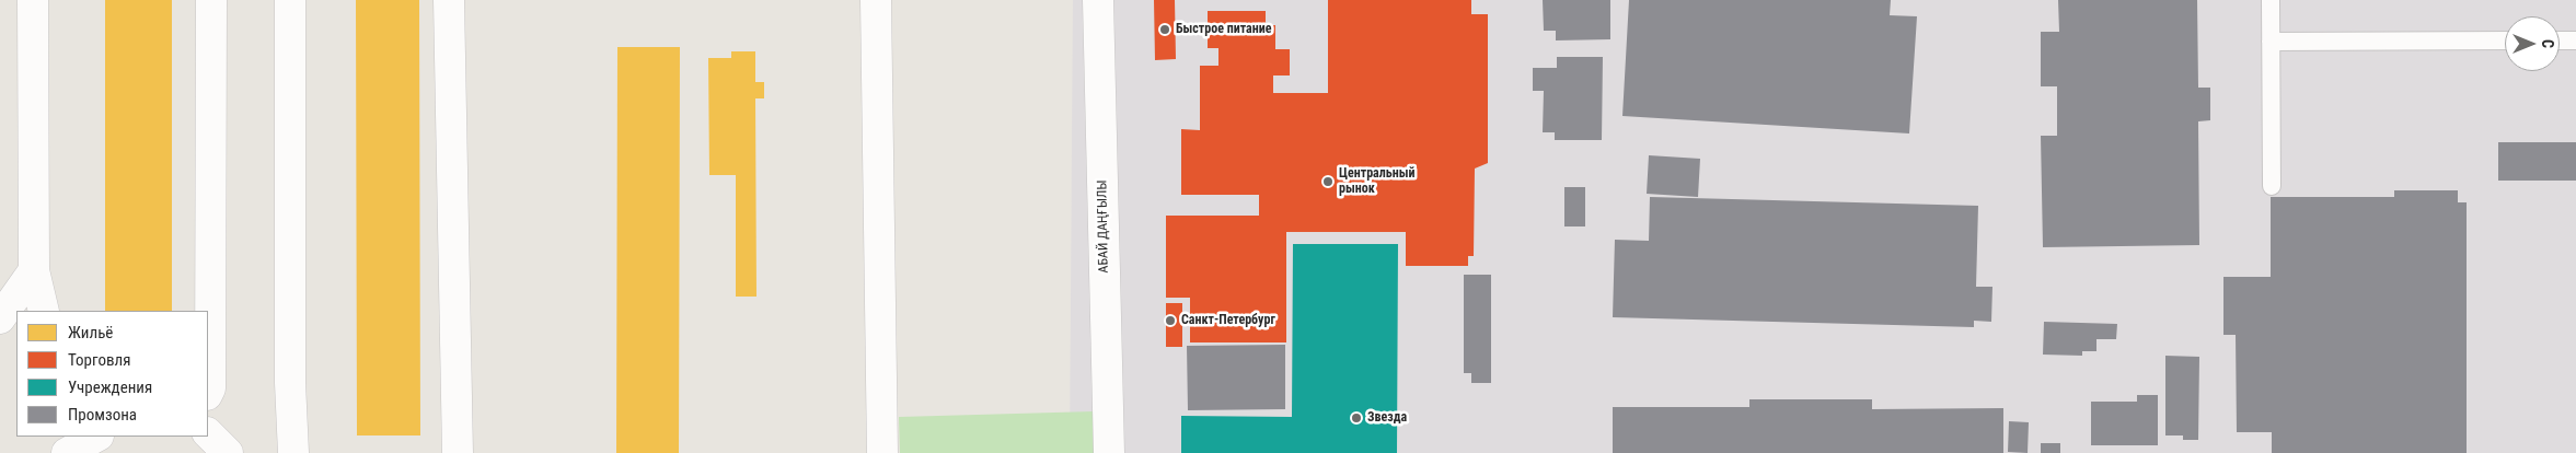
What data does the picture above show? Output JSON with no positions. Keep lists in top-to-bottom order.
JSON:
{
  "streets": {
    "street": ["АБАЙ ДАҢҒЫЛЫ"]
  },
  "places": [
    "Быстрое питание",
    "Центральный рынок",
    "Санкт-Петербург",
    "Звезда"
  ],
  "legend": [
    "Жильё",
    "Торговля",
    "Учреждения",
    "Промзона"
  ],
  "north": "right"
}
